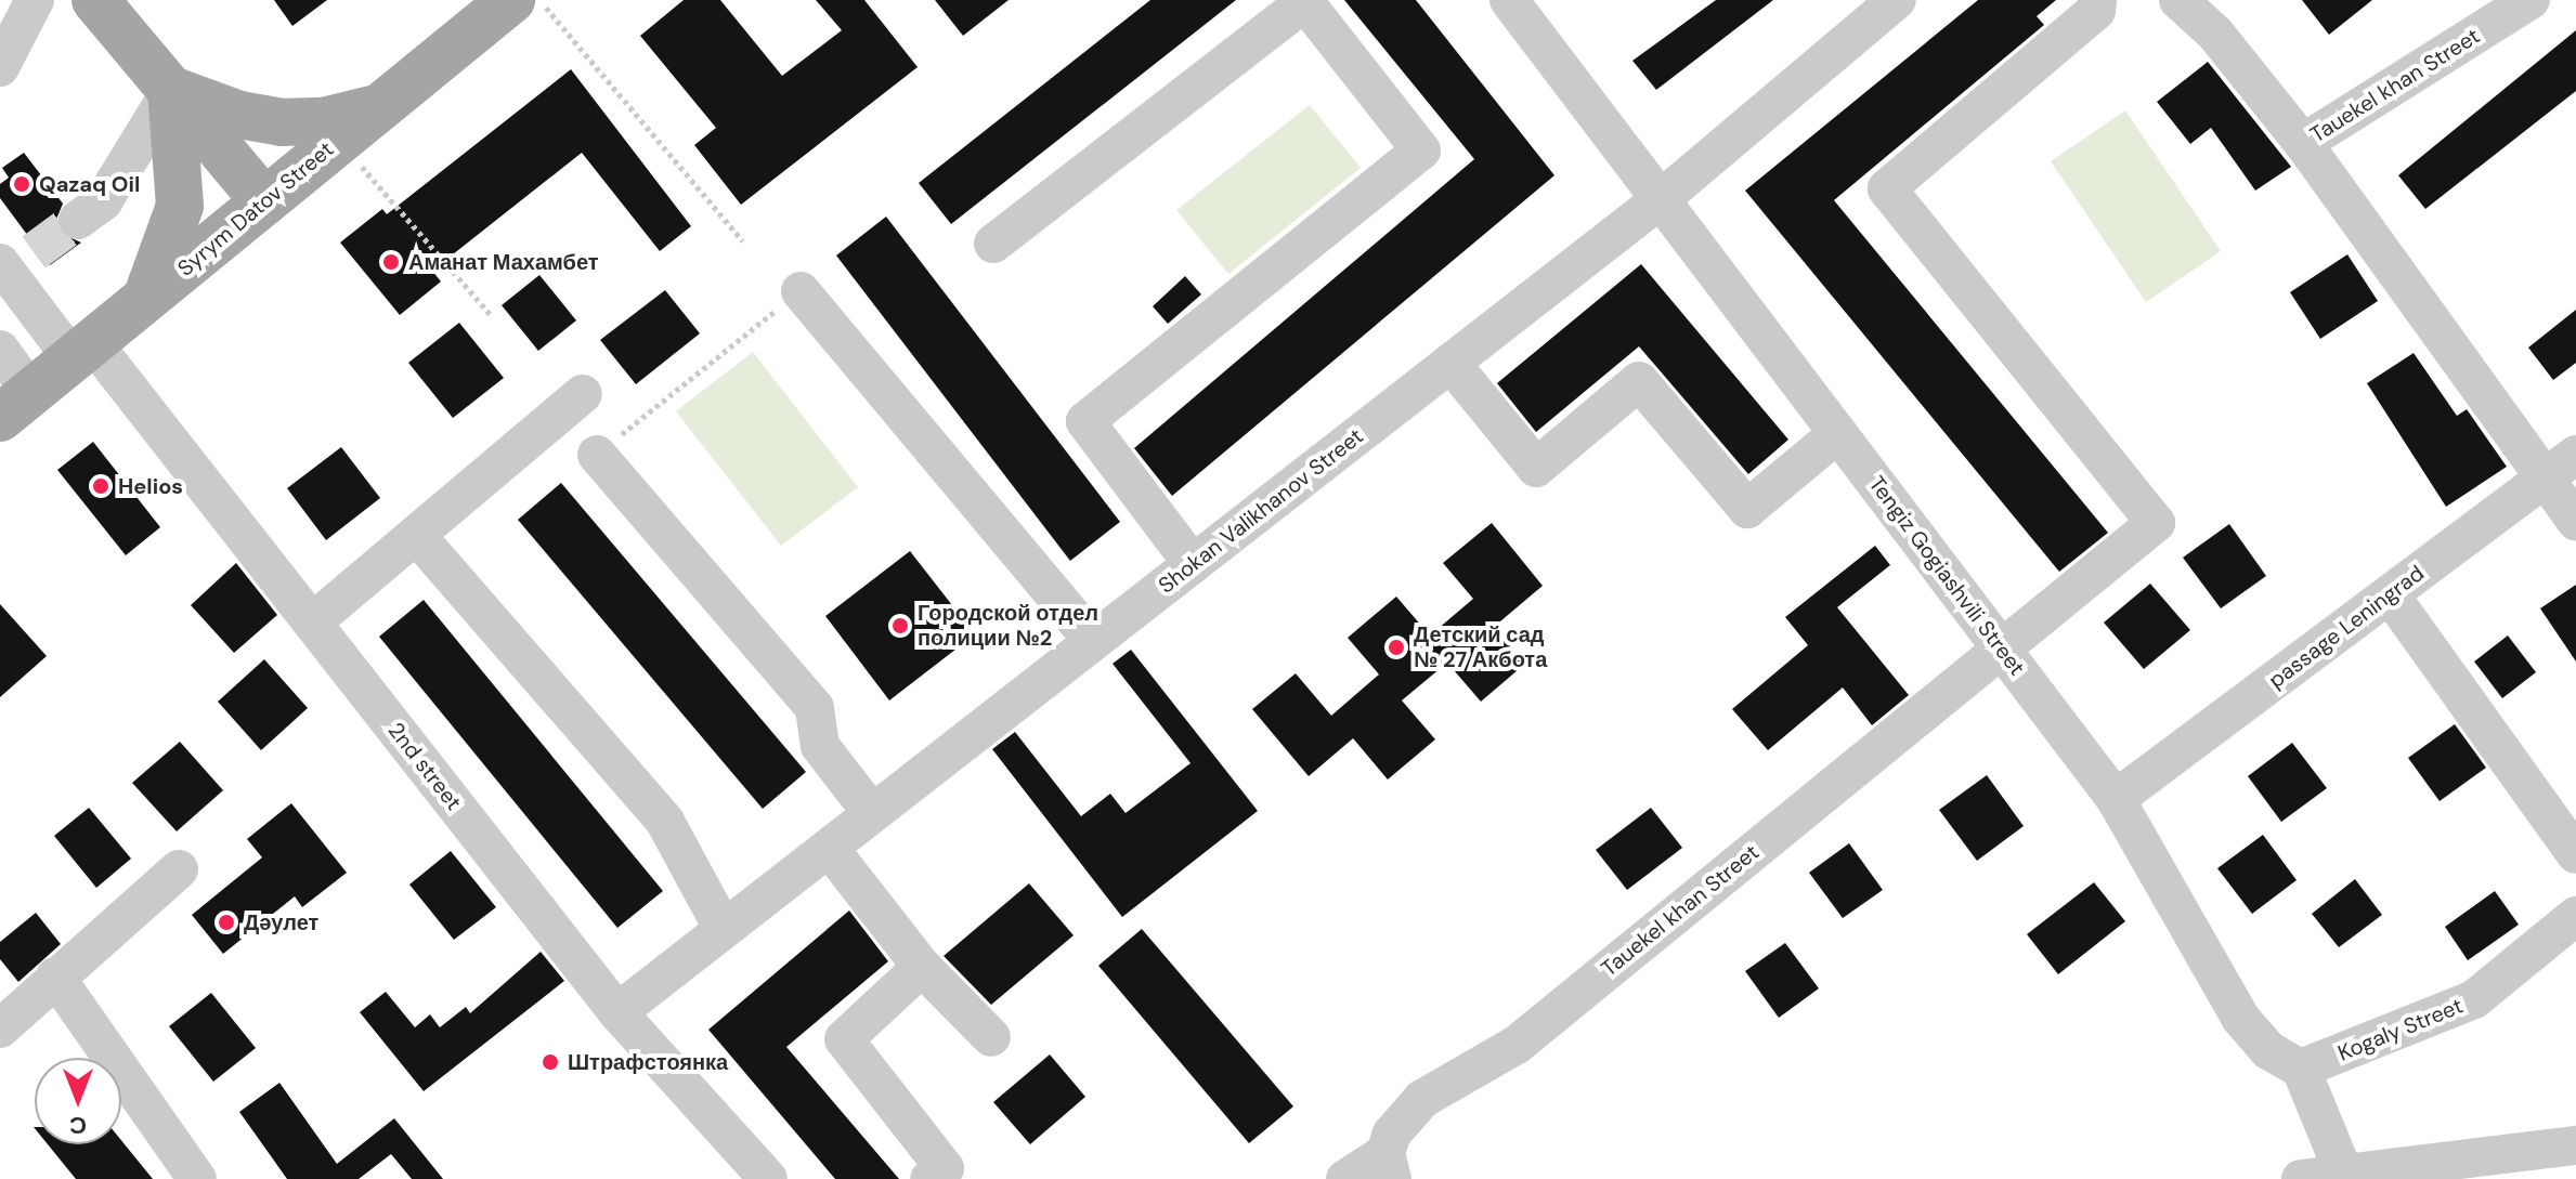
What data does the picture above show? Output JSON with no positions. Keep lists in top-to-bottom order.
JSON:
{
  "streets": {
    "main road": ["Syrym Datov Street"],
    "street": [
      "Tauekel khan Street",
      "Shokan Valikhanov Street",
      "Tengiz Gogiashvili Street",
      "passage Leningrad",
      "2nd street",
      "Kogaly Street"
    ]
  },
  "crossings": [
    ["Tauekel khan Street", "Tengiz Gogiashvili Street"],
    ["Syrym Datov Street", "2nd street"],
    ["Shokan Valikhanov Street", "Tengiz Gogiashvili Street"],
    ["Shokan Valikhanov Street", "2nd street"],
    ["Tengiz Gogiashvili Street", "passage Leningrad"],
    ["Tengiz Gogiashvili Street", "Kogaly Street"]
  ],
  "places": [
    "Qazaq Oil",
    "Аманат Махамбет",
    "Helios",
    "Городской отдел полиции №2",
    "Детский сад № 27 Акбота",
    "Дәулет",
    "Штрафстоянка"
  ],
  "north": "bottom"
}
